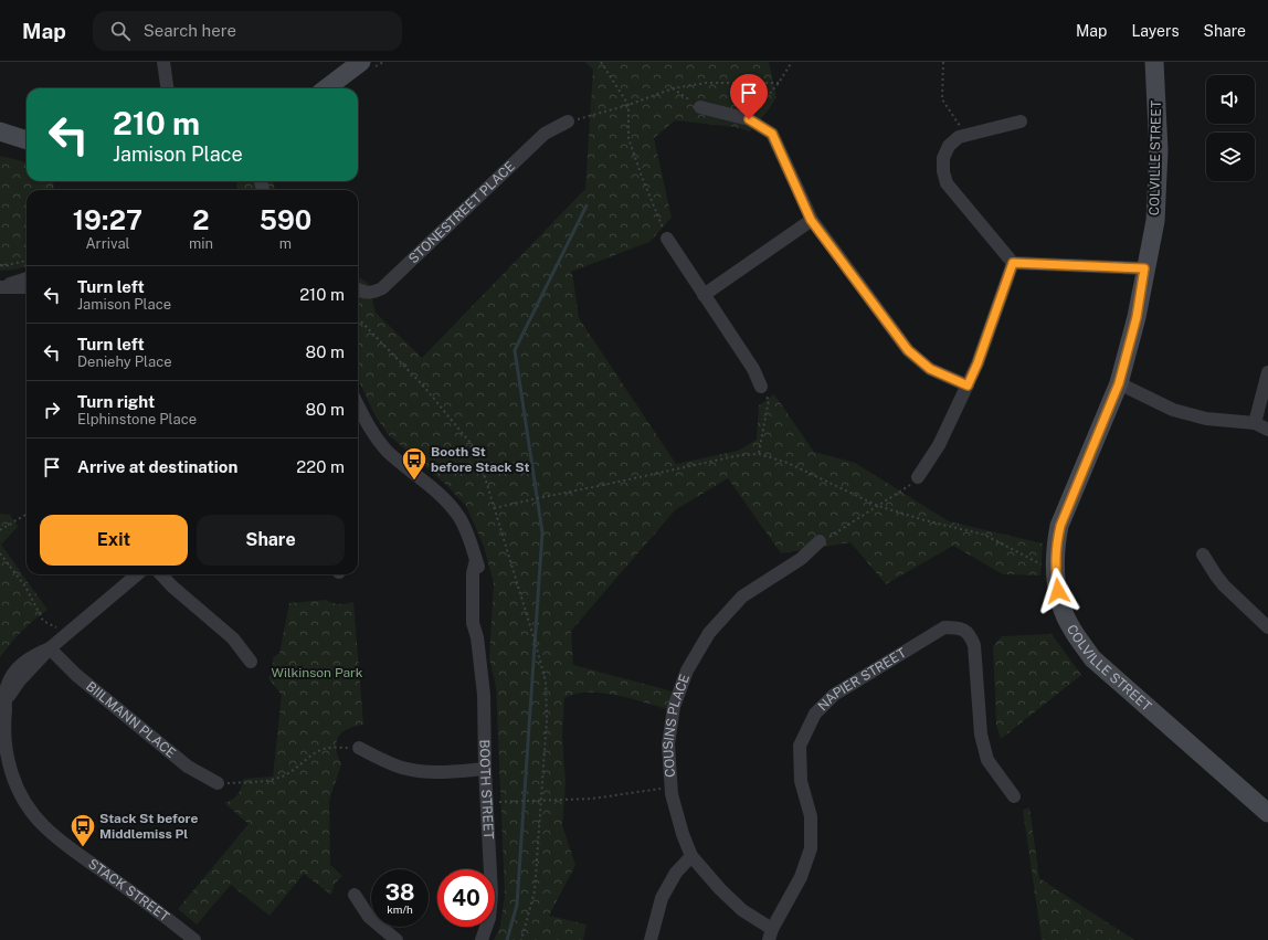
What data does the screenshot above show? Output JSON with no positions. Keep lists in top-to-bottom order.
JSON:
{
  "streets": {
    "street": [
      "COLVILLE STREET",
      "STONESTREET PLACE",
      "NAPIER STREET",
      "BIILMANN PLACE",
      "COUSINS PLACE",
      "BOOTH STREET",
      "STACK STREET"
    ]
  },
  "crossings": [
    ["NAPIER STREET", "COUSINS PLACE"],
    ["BIILMANN PLACE", "STACK STREET"]
  ],
  "parks": ["Wilkinson Park"],
  "places": {
    "bus stop": ["Booth St before Stack St", "Stack St before Middlemiss Pl"]
  },
  "page": {
    "header": "Map",
    "search": "Search here",
    "nav": ["Map", "Layers", "Share"],
    "turn": ["210 m", "Jamison Place"],
    "eta": [
      "19:27",
      "Arrival",
      "2",
      "min",
      "590",
      "m"
    ],
    "list": [
      {
        "name": "Turn left",
        "note": "Jamison Place",
        "value": "210 m"
      },
      {
        "name": "Turn left",
        "note": "Deniehy Place",
        "value": "80 m"
      },
      {
        "name": "Turn right",
        "note": "Elphinstone Place",
        "value": "80 m"
      },
      {
        "name": "Arrive at destination",
        "value": "220 m"
      }
    ],
    "buttons": ["Exit", "Share"],
    "speed": "38 km/h",
    "limit": "40"
  }
}
